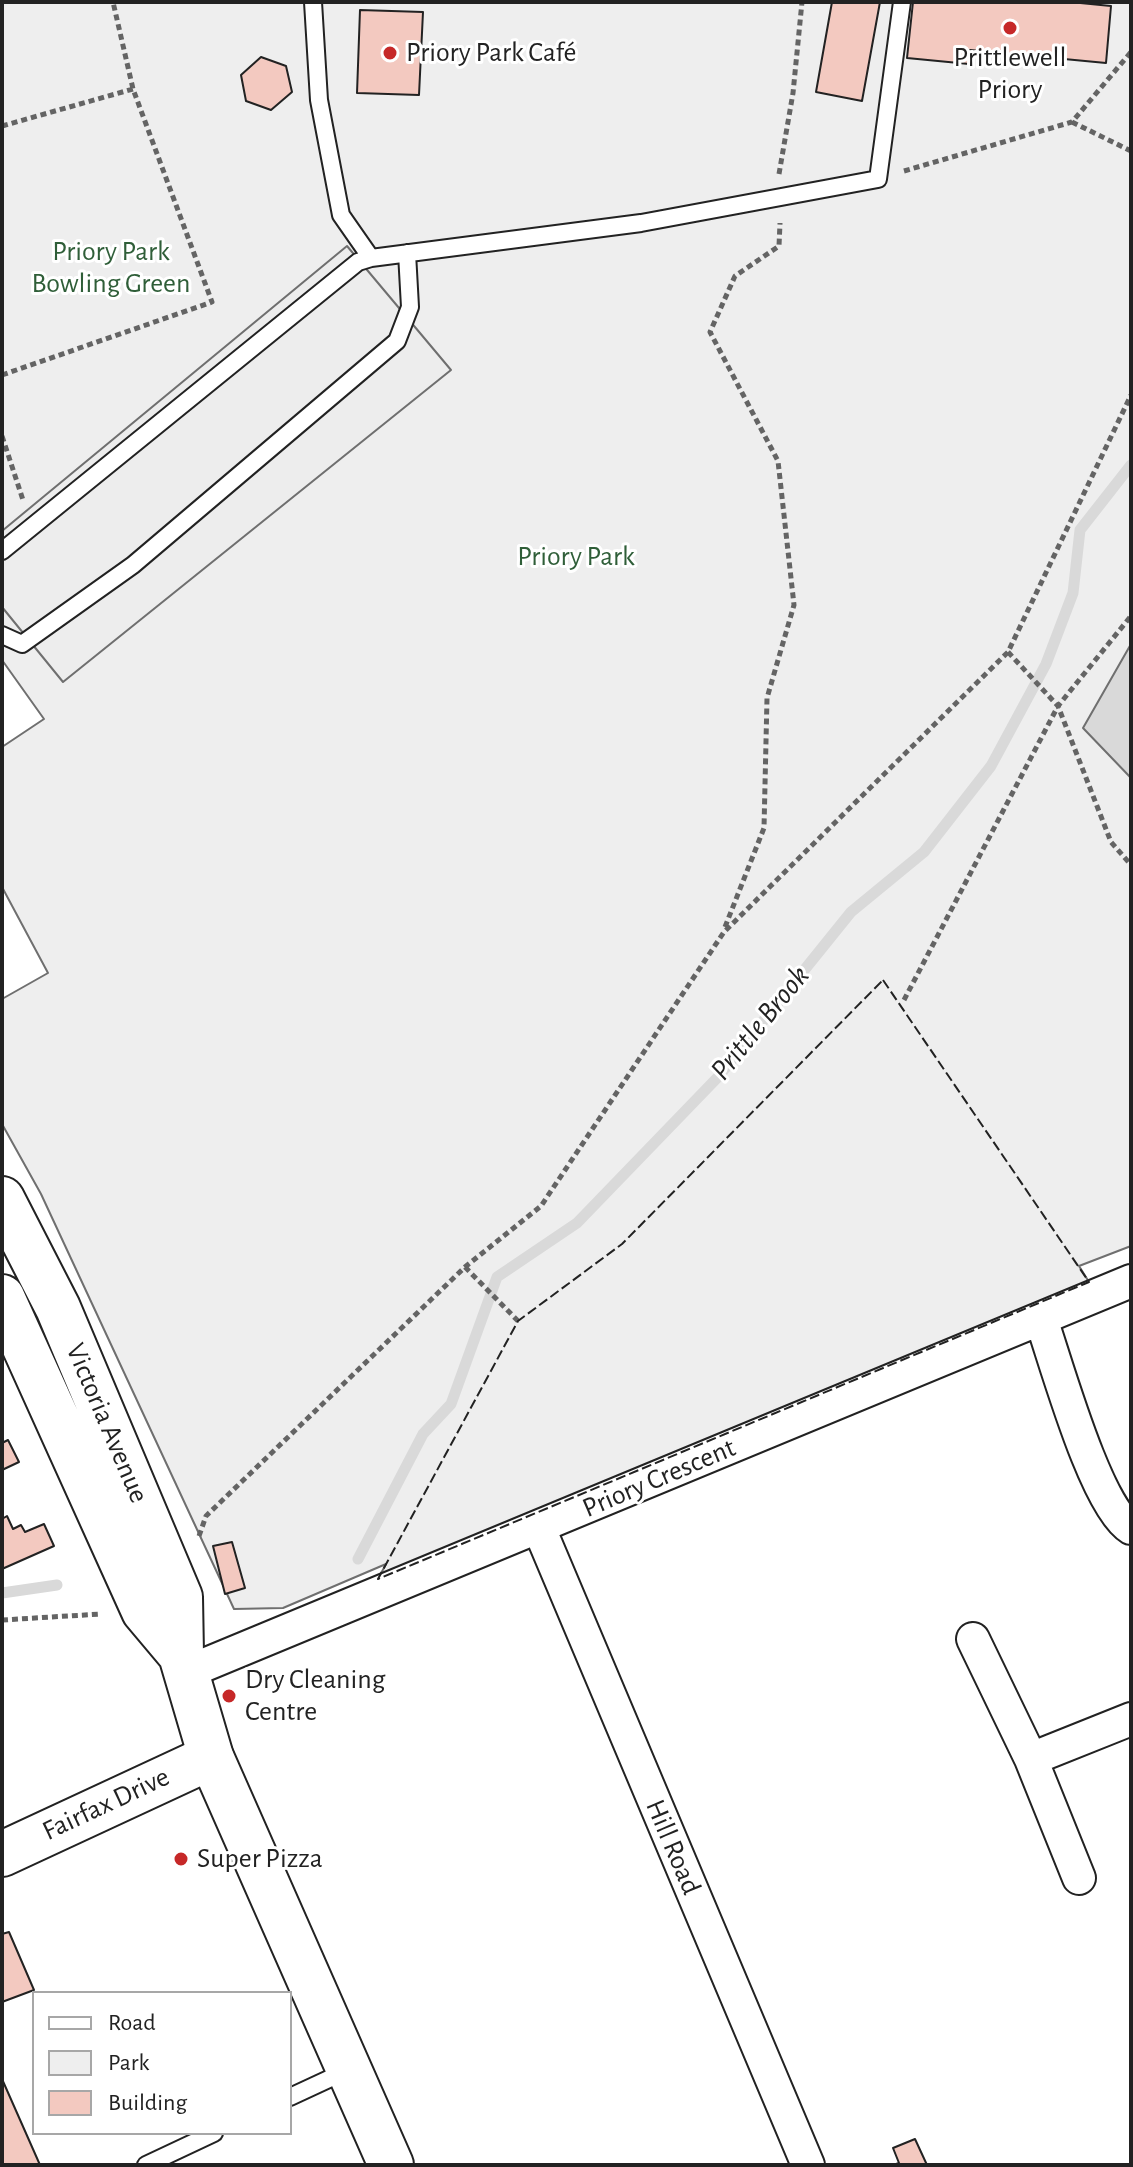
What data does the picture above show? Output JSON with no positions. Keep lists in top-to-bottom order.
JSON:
{
  "streets": {
    "main road": ["Victoria Avenue", "Fairfax Drive"],
    "street": ["Priory Crescent", "Hill Road"]
  },
  "crossings": [
    ["Victoria Avenue", "Priory Crescent"],
    ["Victoria Avenue", "Fairfax Drive"],
    ["Priory Crescent", "Hill Road"]
  ],
  "water": ["Prittle Brook"],
  "parks": ["Priory Park Bowling Green", "Priory Park"],
  "places": [
    "Prittlewell Priory",
    "Priory Park Café",
    "Dry Cleaning Centre",
    "Super Pizza"
  ],
  "legend": ["Road", "Park", "Building"]
}
